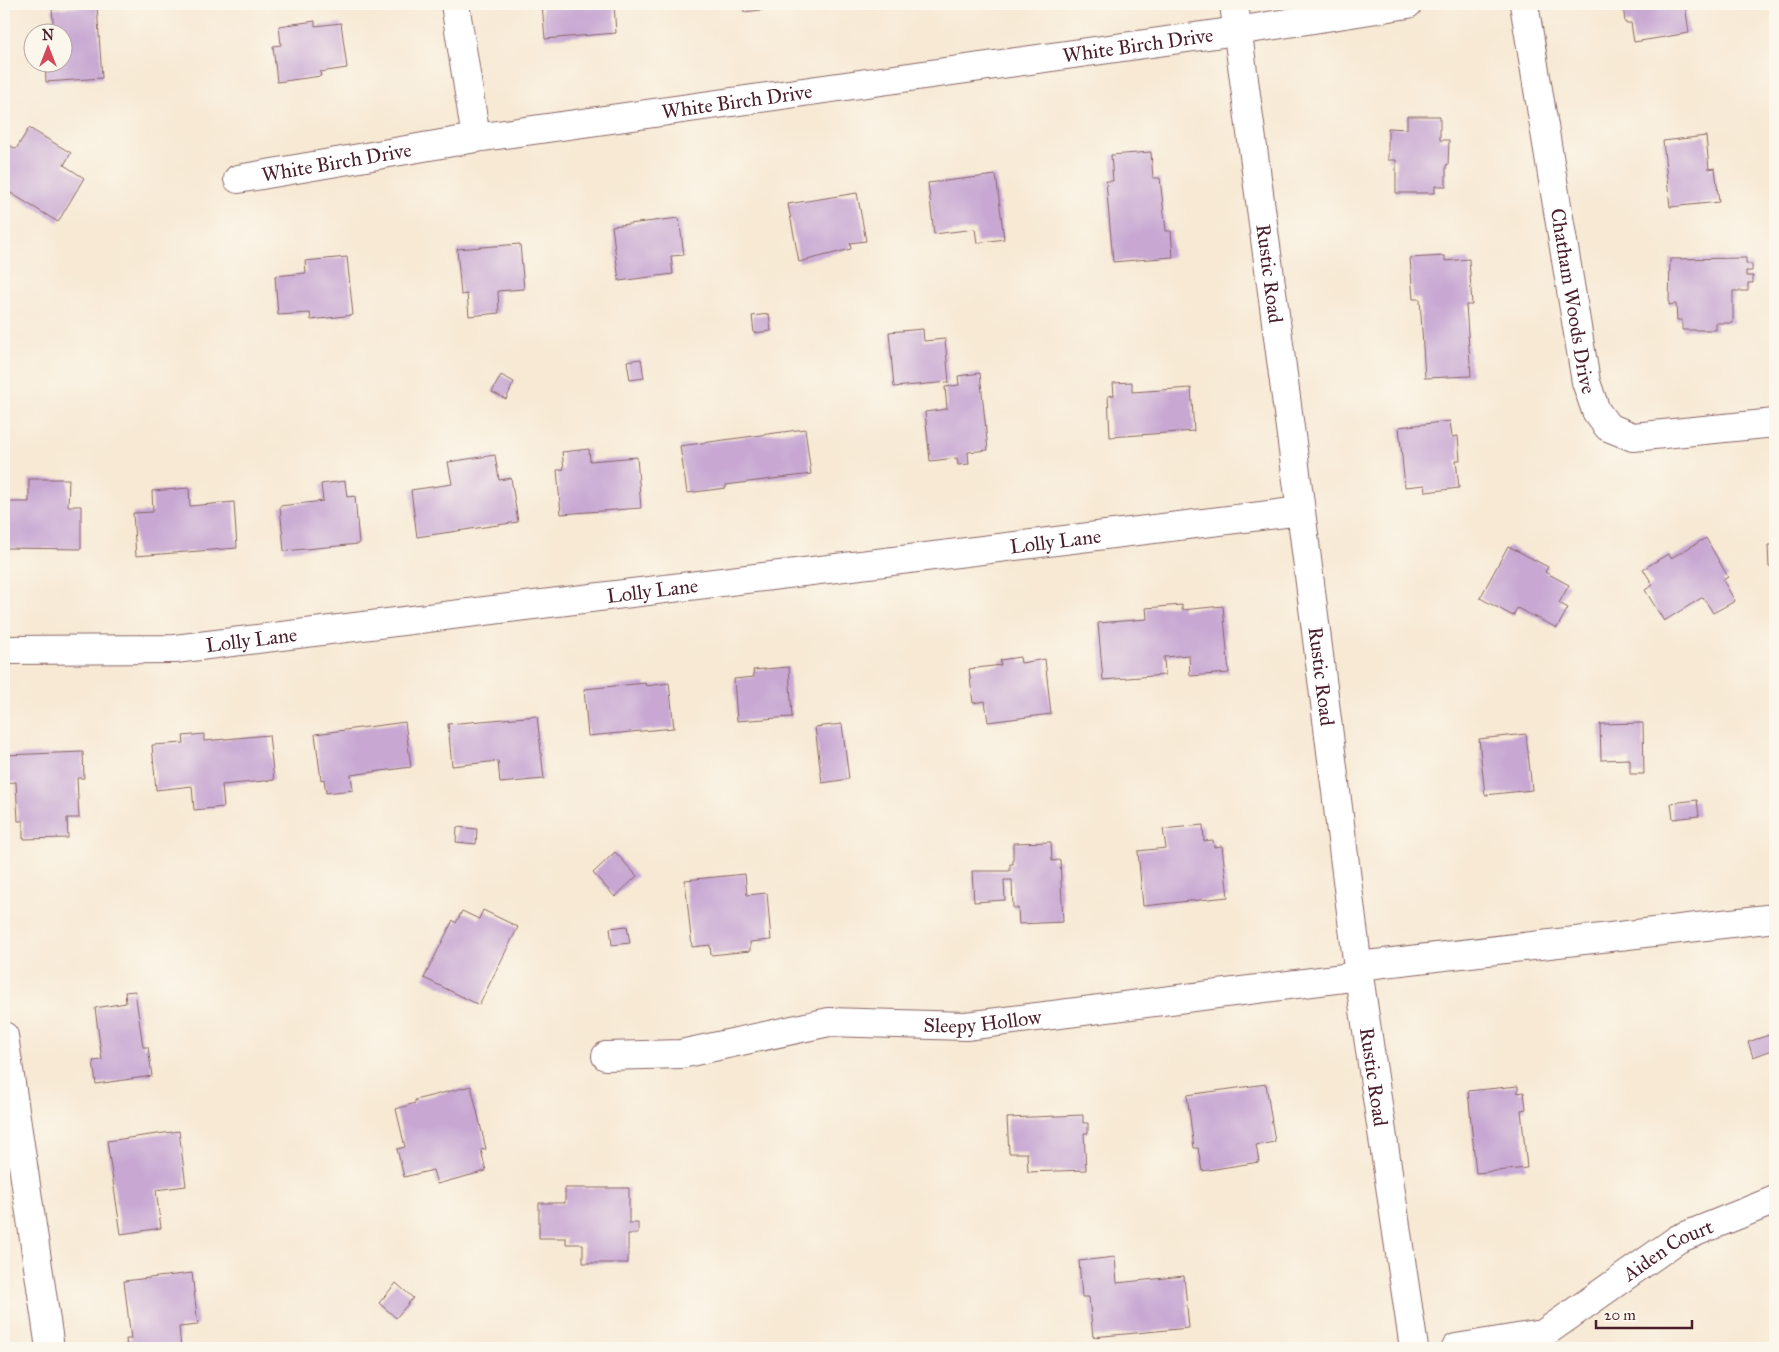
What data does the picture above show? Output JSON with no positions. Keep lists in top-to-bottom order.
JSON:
{
  "streets": {
    "street": [
      "White Birch Drive",
      "Rustic Road",
      "Chatham Woods Drive",
      "Lolly Lane",
      "Sleepy Hollow",
      "Aiden Court"
    ]
  },
  "crossings": [
    ["White Birch Drive", "Rustic Road"],
    ["Rustic Road", "Lolly Lane"],
    ["Rustic Road", "Sleepy Hollow"]
  ],
  "scale_bar": "20 m",
  "north": "top"
}
